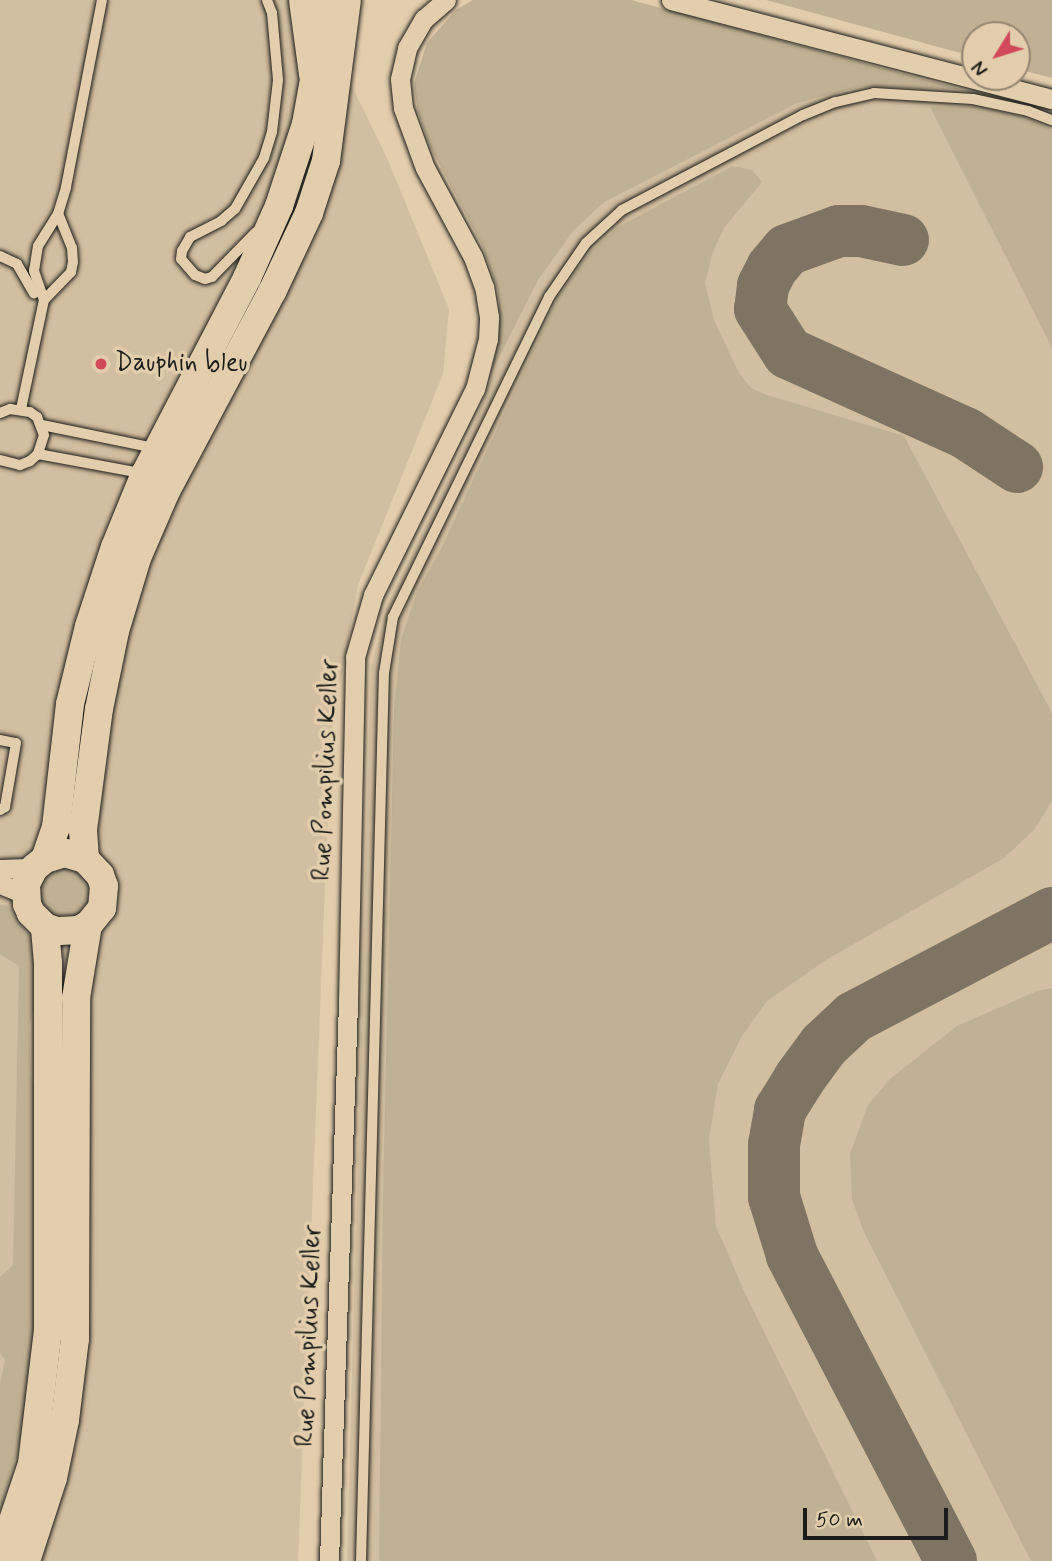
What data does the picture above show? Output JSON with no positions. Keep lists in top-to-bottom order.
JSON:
{
  "streets": {
    "street": ["Rue Pompilius Keller"]
  },
  "places": ["Dauphin bleu"],
  "scale_bar": "50 m",
  "north": "bottom left"
}
